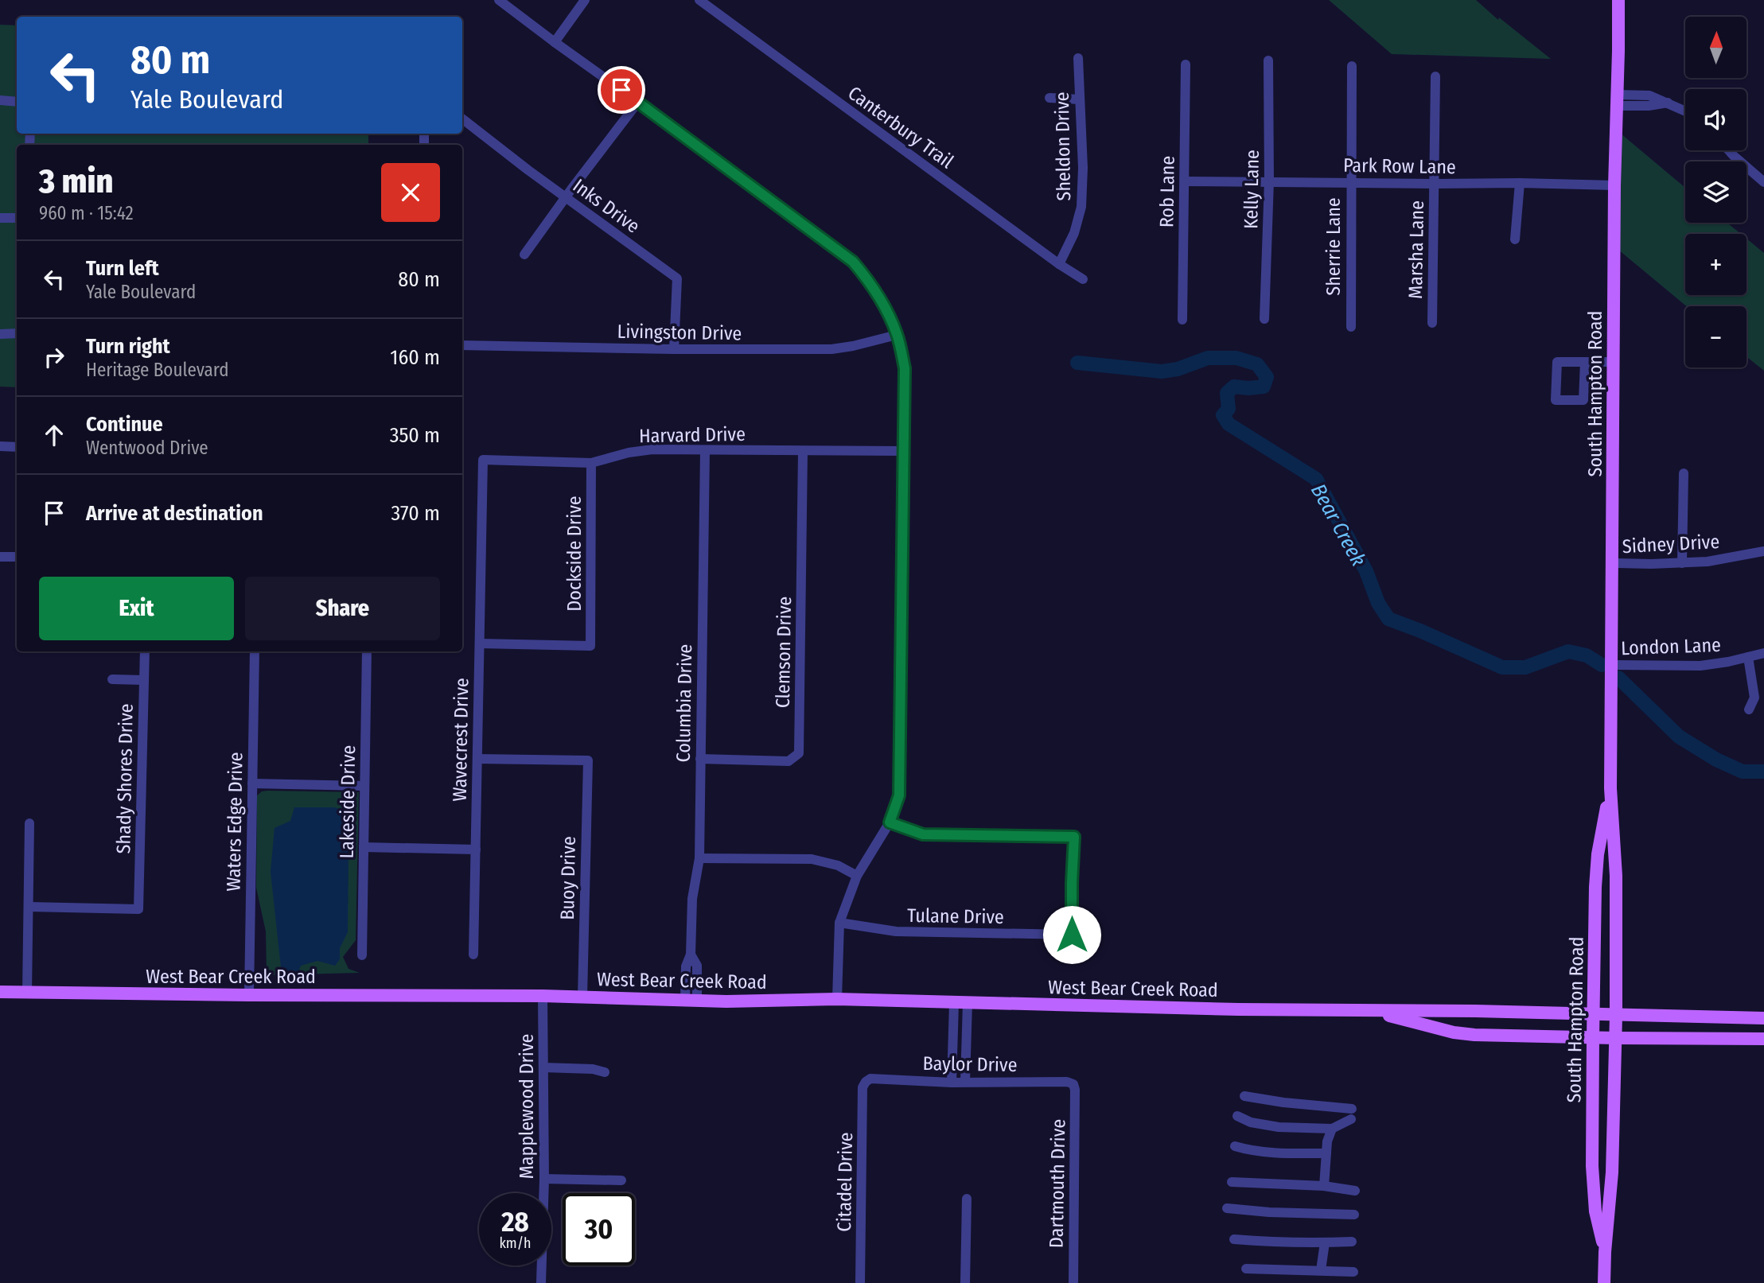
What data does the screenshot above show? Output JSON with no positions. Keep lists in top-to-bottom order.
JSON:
{
  "streets": {
    "main road": ["South Hampton Road", "West Bear Creek Road"],
    "street": [
      "Canterbury Trail",
      "Sheldon Drive",
      "Park Row Lane",
      "Kelly Lane",
      "Rob Lane",
      "Inks Drive",
      "Sherrie Lane",
      "Marsha Lane",
      "Livingston Drive",
      "Harvard Drive",
      "Sidney Drive",
      "Dockside Drive",
      "London Lane",
      "Clemson Drive",
      "Columbia Drive",
      "Wavecrest Drive",
      "Shady Shores Drive",
      "Lakeside Drive",
      "Waters Edge Drive",
      "Buoy Drive",
      "Tulane Drive",
      "Baylor Drive",
      "Mapplewood Drive",
      "Citadel Drive",
      "Dartmouth Drive"
    ]
  },
  "crossings": [
    ["Canterbury Trail", "Sheldon Drive"],
    ["Park Row Lane", "Kelly Lane"],
    ["Park Row Lane", "Rob Lane"],
    ["Park Row Lane", "Sherrie Lane"],
    ["Park Row Lane", "Marsha Lane"],
    ["Park Row Lane", "South Hampton Road"],
    ["Inks Drive", "Livingston Drive"],
    ["South Hampton Road", "Sidney Drive"],
    ["South Hampton Road", "London Lane"],
    ["South Hampton Road", "West Bear Creek Road"],
    ["Harvard Drive", "Dockside Drive"],
    ["Harvard Drive", "Clemson Drive"],
    ["Harvard Drive", "Columbia Drive"],
    ["Harvard Drive", "Wavecrest Drive"],
    ["Dockside Drive", "Wavecrest Drive"],
    ["Clemson Drive", "Columbia Drive"],
    ["Columbia Drive", "West Bear Creek Road"],
    ["Wavecrest Drive", "Buoy Drive"],
    ["Waters Edge Drive", "West Bear Creek Road"],
    ["Buoy Drive", "West Bear Creek Road"],
    ["West Bear Creek Road", "Mapplewood Drive"],
    ["Baylor Drive", "Citadel Drive"],
    ["Baylor Drive", "Dartmouth Drive"]
  ],
  "water": ["Bear Creek"],
  "north": "top",
  "page": {
    "map_buttons": ["+", "−"],
    "turn": ["80 m", "Yale Boulevard"],
    "heading": ["3 min", "960 m · 15:42"],
    "list": [
      {
        "name": "Turn left",
        "note": "Yale Boulevard",
        "value": "80 m"
      },
      {
        "name": "Turn right",
        "note": "Heritage Boulevard",
        "value": "160 m"
      },
      {
        "name": "Continue",
        "note": "Wentwood Drive",
        "value": "350 m"
      },
      {
        "name": "Arrive at destination",
        "value": "370 m"
      }
    ],
    "buttons": ["Exit", "Share"],
    "speed": "28 km/h",
    "limit": "30"
  }
}
